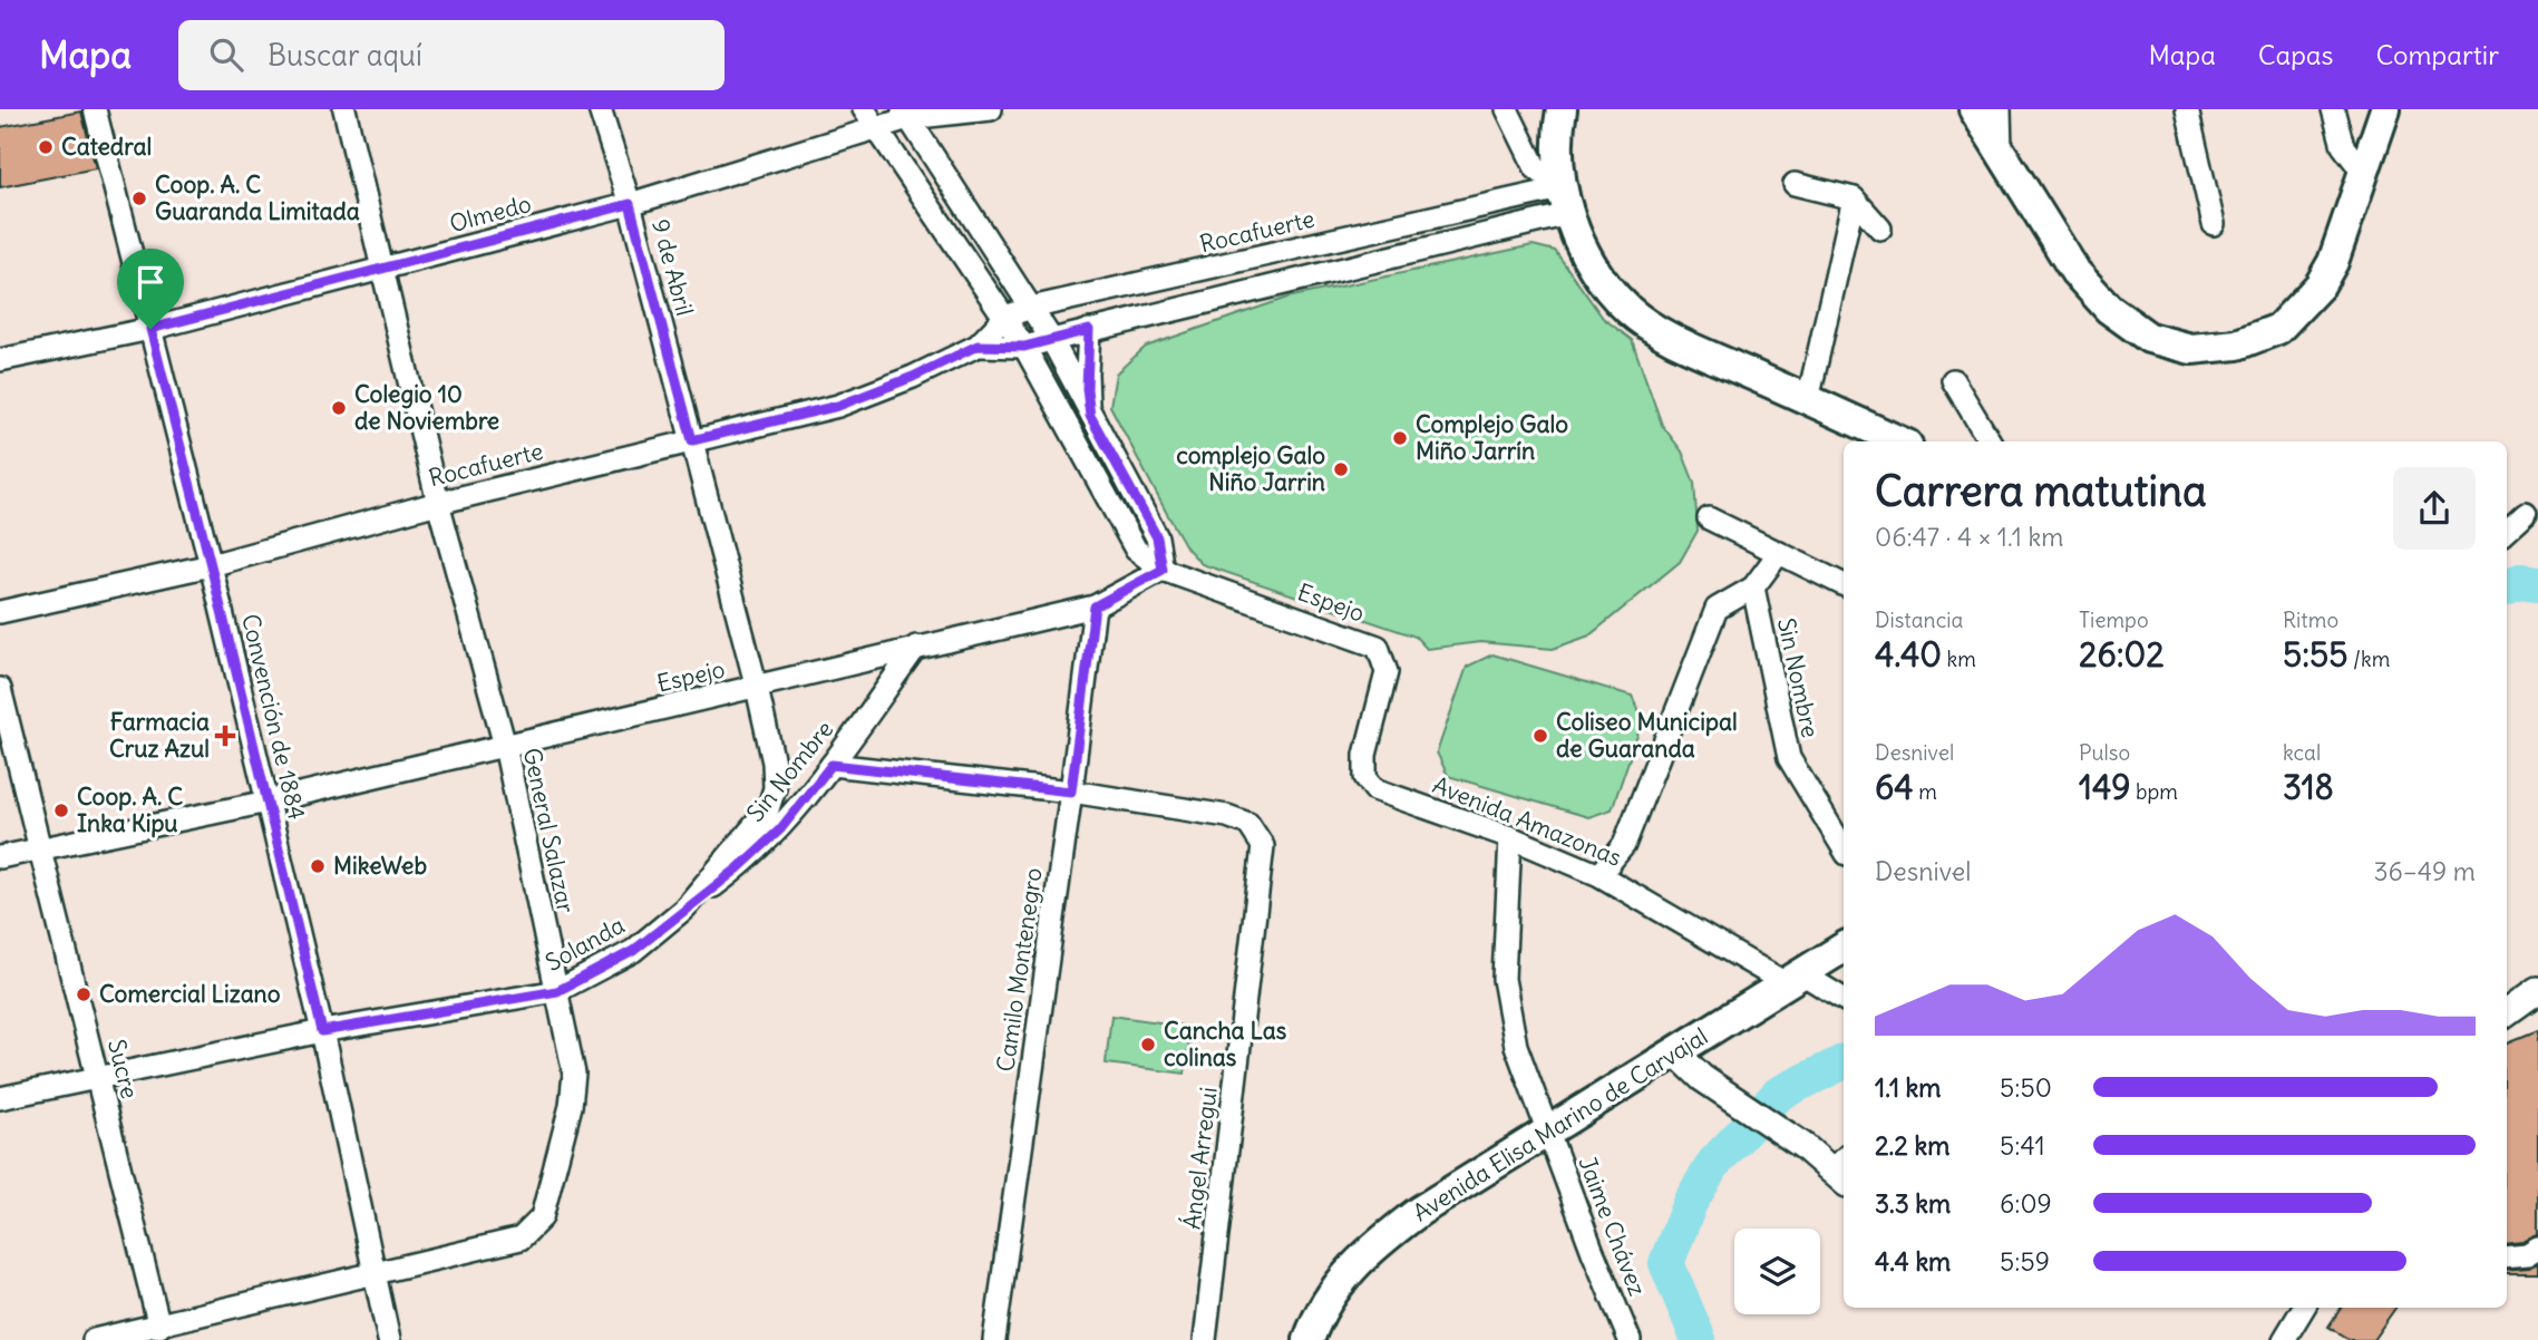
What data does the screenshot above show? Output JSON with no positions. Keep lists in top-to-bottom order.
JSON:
{
  "streets": {
    "highway": ["Avenida Elisa Marino de Carvajal"],
    "street": [
      "Olmedo",
      "Rocafuerte",
      "9 de Abril",
      "Espejo",
      "Sin Nombre",
      "Convención de 1884",
      "Avenida Amazonas",
      "General Salazar",
      "Solanda",
      "Camilo Montenegro",
      "Sucre",
      "Ángel Arregui",
      "Jaime Chávez"
    ]
  },
  "crossings": [
    ["Olmedo", "9 de Abril"],
    ["Olmedo", "Convención de 1884"],
    ["Olmedo", "General Salazar"],
    ["Rocafuerte", "9 de Abril"],
    ["Rocafuerte", "Convención de 1884"],
    ["Rocafuerte", "General Salazar"],
    ["Rocafuerte", "Solanda"],
    ["9 de Abril", "Solanda"],
    ["Espejo", "Sin Nombre"],
    ["Espejo", "Convención de 1884"],
    ["Espejo", "Avenida Amazonas"],
    ["Espejo", "General Salazar"],
    ["Espejo", "Solanda"],
    ["Espejo", "Camilo Montenegro"],
    ["Espejo", "Sucre"],
    ["Sin Nombre", "Solanda"],
    ["Convención de 1884", "General Salazar"],
    ["Convención de 1884", "Solanda"],
    ["Avenida Amazonas", "Avenida Elisa Marino de Carvajal"],
    ["Avenida Amazonas", "Jaime Chávez"],
    ["General Salazar", "Solanda"],
    ["General Salazar", "Sucre"],
    ["Solanda", "Sucre"],
    ["Camilo Montenegro", "Ángel Arregui"],
    ["Avenida Elisa Marino de Carvajal", "Jaime Chávez"]
  ],
  "places": {
    "other": [
      "Catedral",
      "Coop. A. C Guaranda Limitada",
      "Colegio 10 de Noviembre",
      "Complejo Galo Miño Jarrín",
      "complejo Galo Niño Jarrin",
      "Coliseo Municipal de Guaranda",
      "Coop. A. C Inka Kipu",
      "MikeWeb",
      "Comercial Lizano",
      "Cancha Las colinas"
    ],
    "health": ["Farmacia Cruz Azul"]
  },
  "page": {
    "header": "Mapa",
    "search": "Buscar aquí",
    "nav": ["Mapa", "Capas", "Compartir"],
    "heading": ["Carrera matutina", "06:47 · 4 × 1.1 km"],
    "stats": [
      ["Distancia", "4.40 km"],
      ["Tiempo", "26:02"],
      ["Ritmo", "5:55 /km"],
      ["Desnivel", "64 m"],
      ["Pulso", "149 bpm"],
      ["kcal", "318"]
    ],
    "chart": ["Desnivel", "36–49 m"],
    "list": [
      {
        "name": "1.1 km",
        "note": "5:50"
      },
      {
        "name": "2.2 km",
        "note": "5:41"
      },
      {
        "name": "3.3 km",
        "note": "6:09"
      },
      {
        "name": "4.4 km",
        "note": "5:59"
      }
    ]
  }
}
